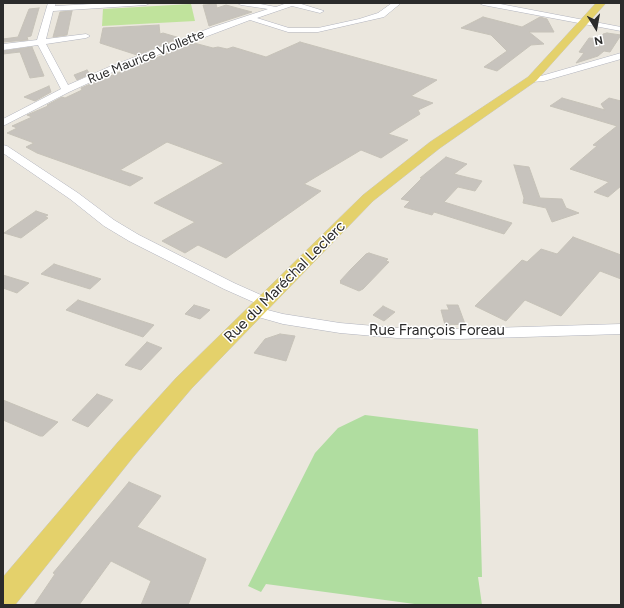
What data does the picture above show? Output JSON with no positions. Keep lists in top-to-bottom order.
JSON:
{
  "streets": {
    "main road": ["Rue du Maréchal Leclerc"],
    "street": ["Rue Maurice Viollette", "Rue François Foreau"]
  },
  "crossings": [
    ["Rue du Maréchal Leclerc", "Rue François Foreau"]
  ],
  "north": "bottom"
}
